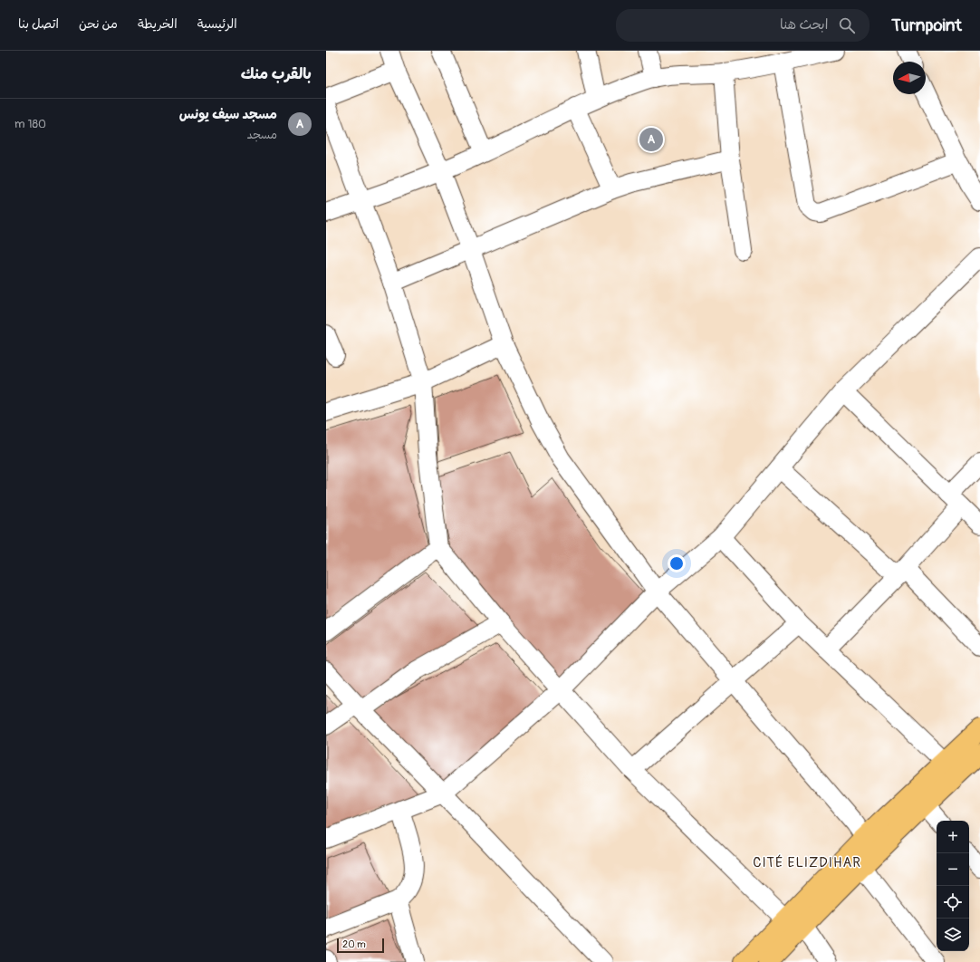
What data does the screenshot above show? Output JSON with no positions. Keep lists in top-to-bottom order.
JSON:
{
  "districts": ["CITÉ ELIZDIHAR"],
  "scale_bar": "20 m",
  "north": "left",
  "page": {
    "header": "Turnpoint",
    "search": "ابحث هنا",
    "nav": [
      "الرئيسية",
      "الخريطة",
      "من نحن",
      "اتصل بنا"
    ],
    "heading": "بالقرب منك",
    "list": [
      {
        "mark": "A",
        "name": "مسجد سيف يونس",
        "note": "مسجد",
        "value": "180 m"
      }
    ],
    "pins": "A",
    "map_buttons": ["+", "−"],
    "scale": "20 m"
  }
}
